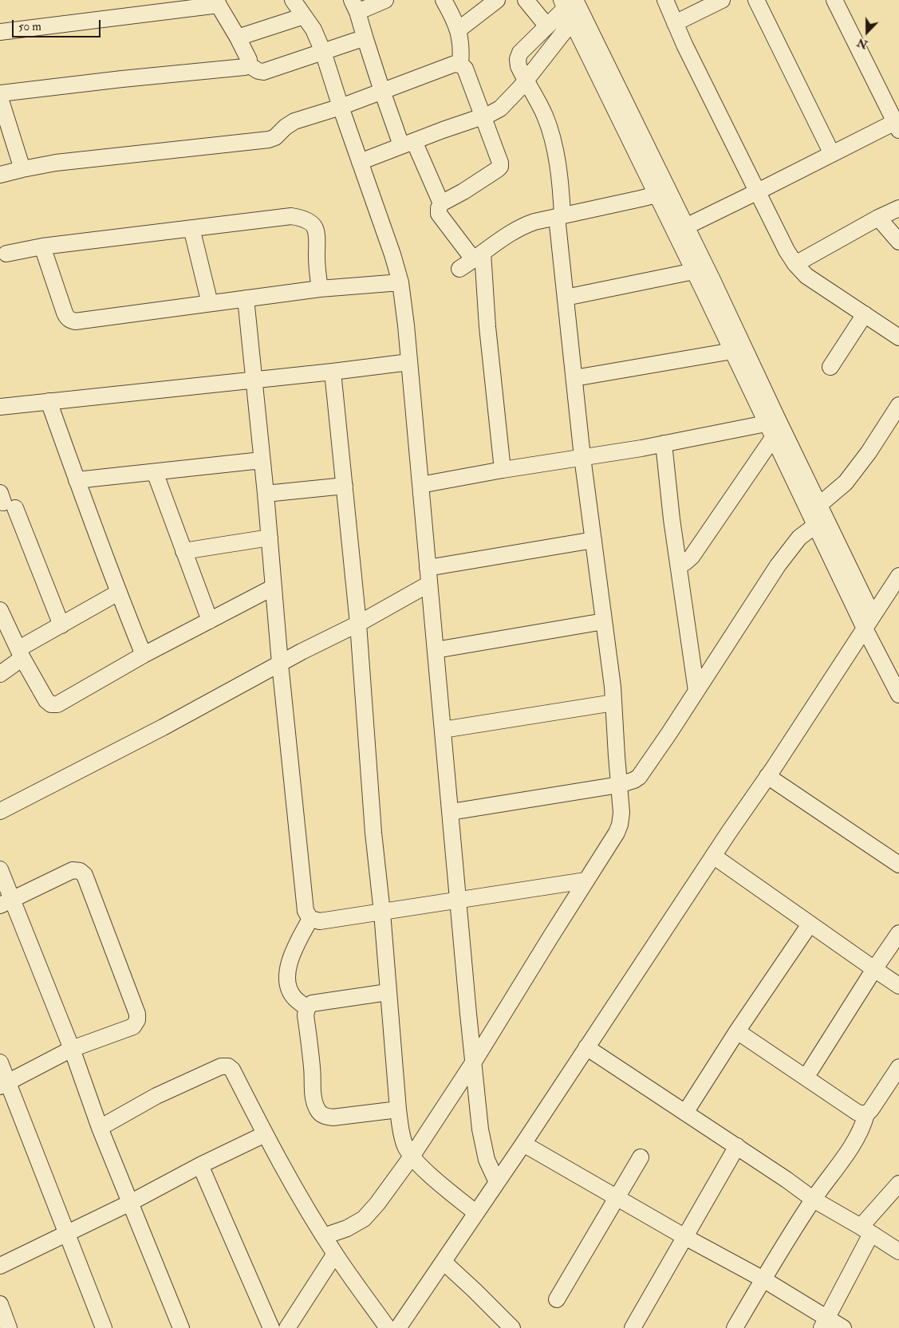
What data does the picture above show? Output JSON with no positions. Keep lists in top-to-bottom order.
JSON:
{
  "scale_bar": "50 m",
  "north": "bottom"
}
